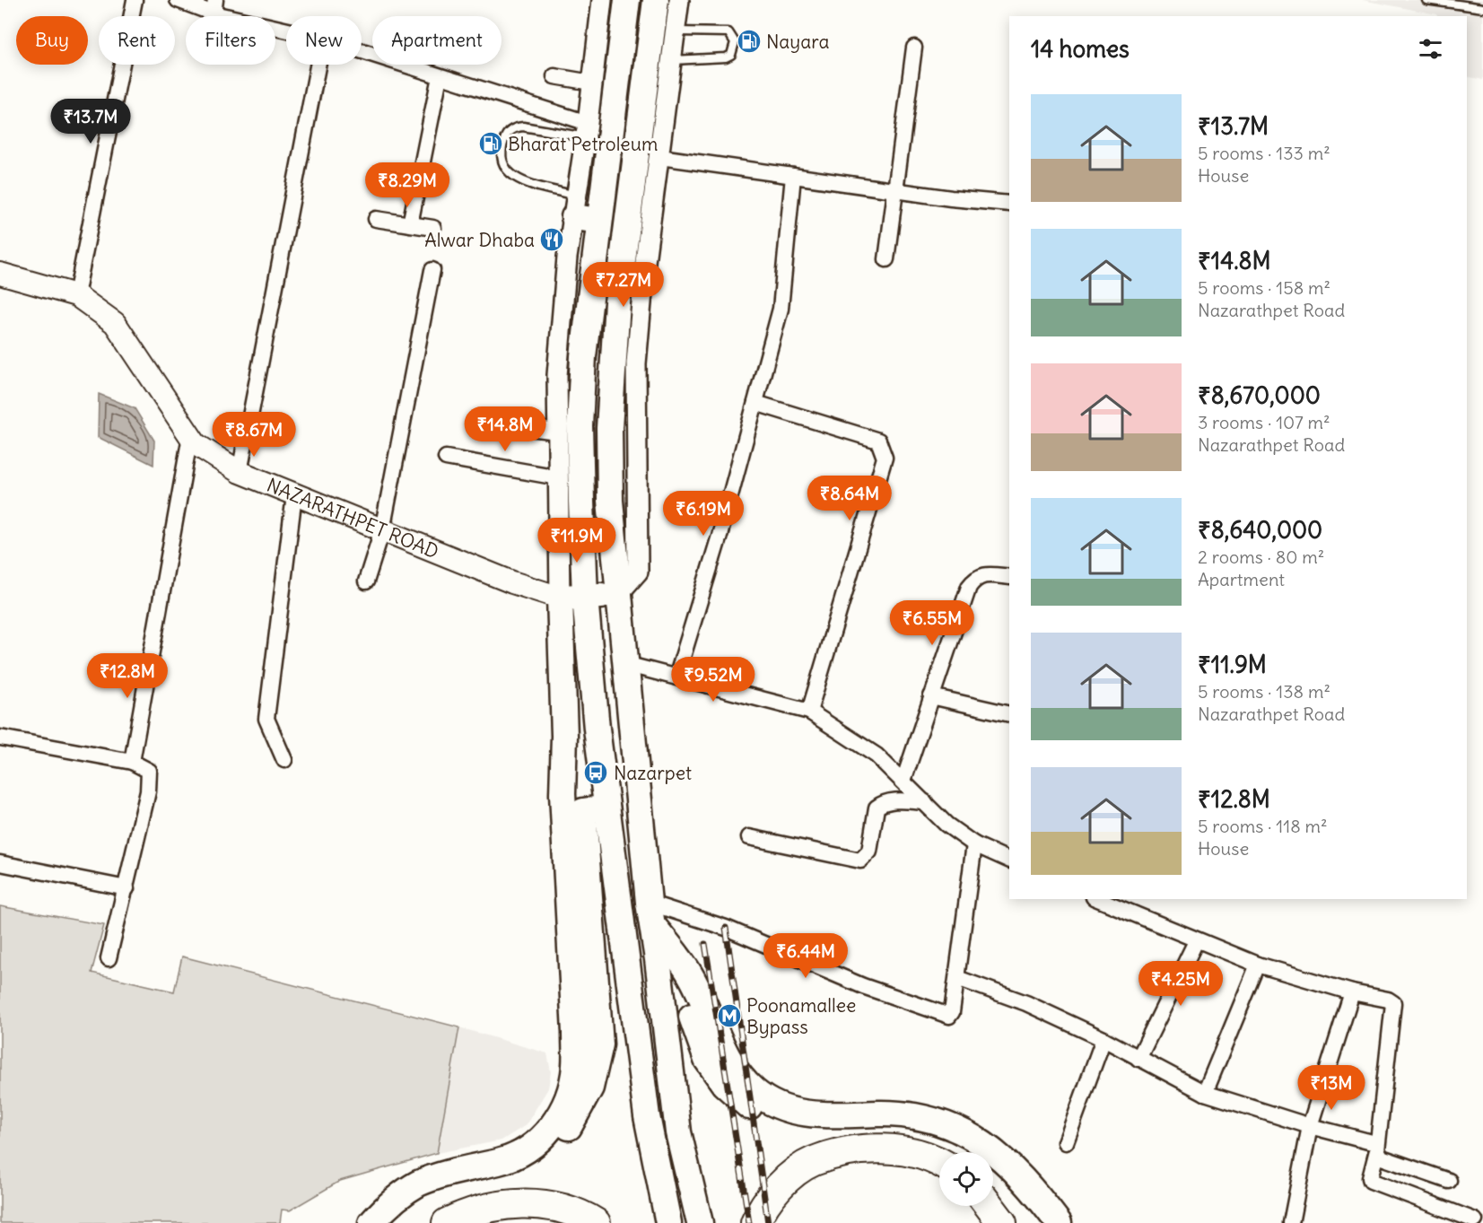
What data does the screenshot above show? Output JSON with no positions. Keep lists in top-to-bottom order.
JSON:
{
  "streets": {
    "main road": ["NAZARATHPET ROAD"]
  },
  "places": {
    "fuel station": ["Nayara", "Bharat Petroleum"],
    "restaurant": ["Alwar Dhaba"],
    "bus stop": ["Nazarpet"],
    "metro station": ["Poonamallee Bypass"]
  },
  "page": {
    "chip": [
      "Buy",
      "Rent",
      "Filters",
      "New",
      "Apartment"
    ],
    "heading": "14 homes",
    "list": [
      {
        "name": "₹13.7M",
        "note": "5 rooms · 133 m² · House"
      },
      {
        "name": "₹14.8M",
        "note": "5 rooms · 158 m² · Nazarathpet Road"
      },
      {
        "name": "₹8,670,000",
        "note": "3 rooms · 107 m² · Nazarathpet Road"
      },
      {
        "name": "₹8,640,000",
        "note": "2 rooms · 80 m² · Apartment"
      },
      {
        "name": "₹11.9M",
        "note": "5 rooms · 138 m² · Nazarathpet Road"
      },
      {
        "name": "₹12.8M",
        "note": "5 rooms · 118 m² · House"
      }
    ],
    "price": [
      "₹13.7M",
      "₹8.29M",
      "₹7.27M",
      "₹14.8M",
      "₹8.67M",
      "₹8.64M",
      "₹6.19M",
      "₹11.9M",
      "₹6.55M",
      "₹12.8M",
      "₹9.52M",
      "₹6.44M",
      "₹4.25M",
      "₹13M"
    ]
  }
}
